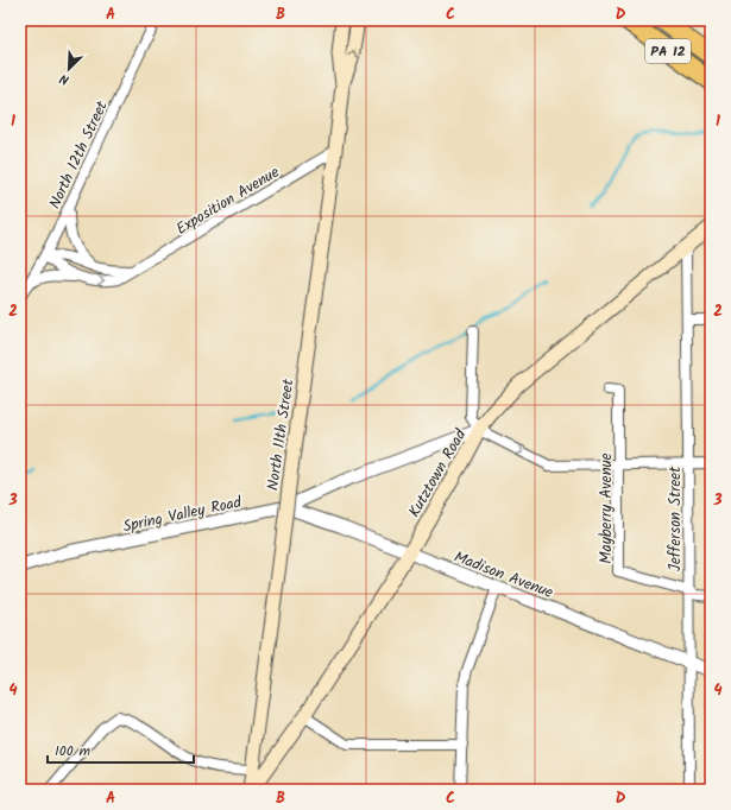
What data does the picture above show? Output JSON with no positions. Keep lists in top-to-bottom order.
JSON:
{
  "streets": {
    "highway": ["PA 12"],
    "main road": ["North 11th Street", "Kutztown Road"],
    "street": [
      "North 12th Street",
      "Exposition Avenue",
      "Mayberry Avenue",
      "Spring Valley Road",
      "Jefferson Street",
      "Madison Avenue"
    ]
  },
  "crossings": [
    ["North 12th Street", "Exposition Avenue"],
    ["Exposition Avenue", "North 11th Street"],
    ["North 11th Street", "Kutztown Road"],
    ["Kutztown Road", "Spring Valley Road"],
    ["Kutztown Road", "Jefferson Street"],
    ["Kutztown Road", "Madison Avenue"],
    ["Mayberry Avenue", "Jefferson Street"],
    ["Spring Valley Road", "Madison Avenue"],
    ["Jefferson Street", "Madison Avenue"]
  ],
  "scale_bar": "100 m",
  "north": "bottom left",
  "grid": {
    "columns": [
      "A",
      "B",
      "C",
      "D"
    ],
    "rows": [
      "1",
      "2",
      "3",
      "4"
    ]
  }
}
